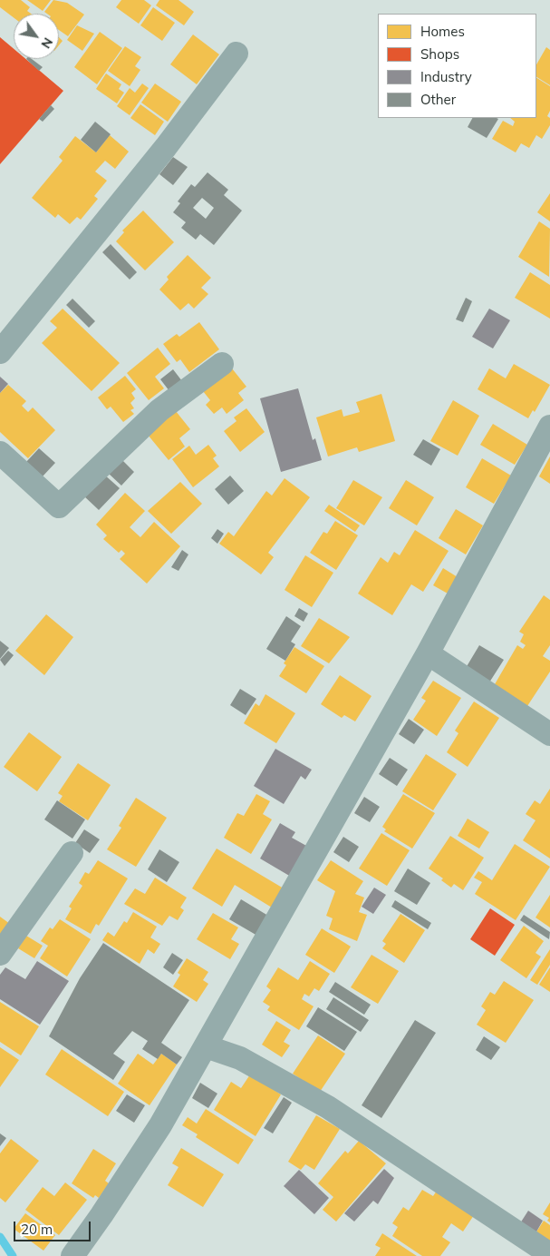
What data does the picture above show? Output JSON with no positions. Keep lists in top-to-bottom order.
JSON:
{
  "legend": [
    "Homes",
    "Shops",
    "Industry",
    "Other"
  ],
  "scale_bar": "20 m",
  "north": "bottom right"
}
